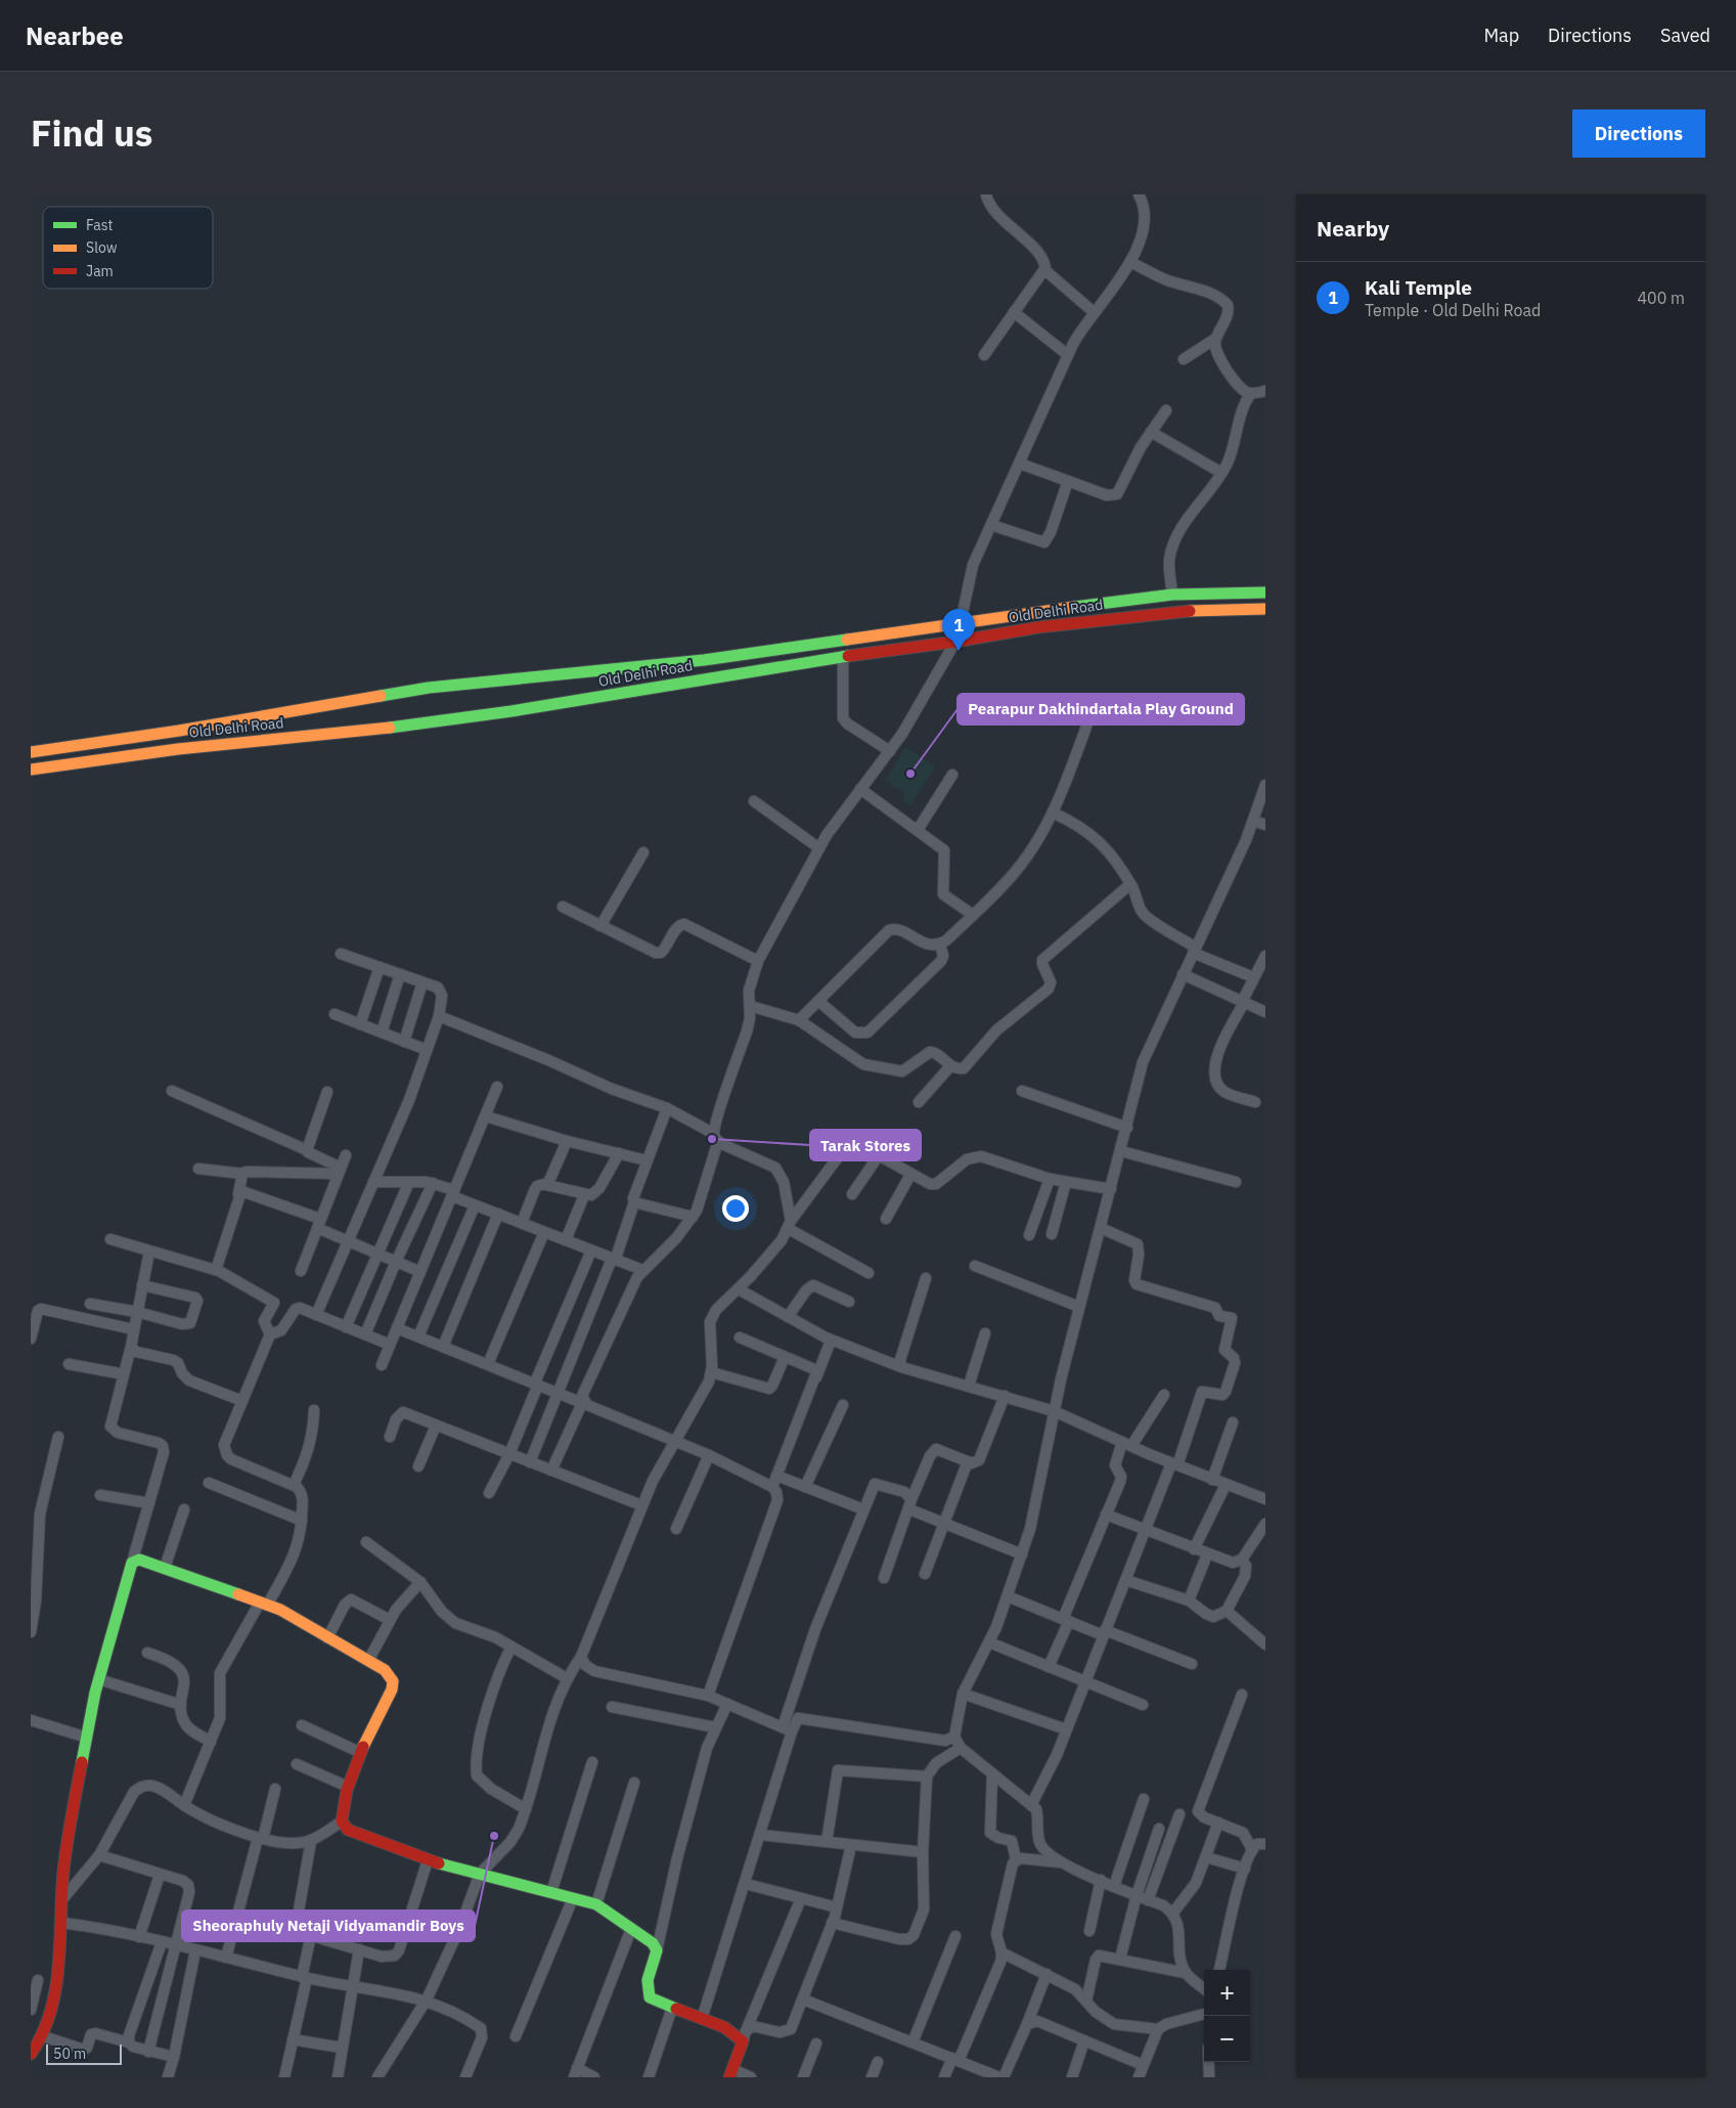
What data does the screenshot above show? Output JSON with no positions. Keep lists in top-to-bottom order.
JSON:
{
  "streets": {
    "main road": ["Old Delhi Road"]
  },
  "places": ["Pearapur Dakhindartala Play Ground", "Tarak Stores", "Sheoraphuly Netaji Vidyamandir Boys"],
  "legend": ["Fast", "Slow", "Jam"],
  "scale_bar": "50 m",
  "page": {
    "header": "Nearbee",
    "nav": ["Map", "Directions", "Saved"],
    "title": "Find us",
    "buttons": "Directions",
    "heading": "Nearby",
    "list": [
      {
        "mark": "1",
        "name": "Kali Temple",
        "note": "Temple · Old Delhi Road",
        "value": "400 m"
      }
    ],
    "pins": "1",
    "map_buttons": ["+", "−"],
    "scale": "50 m"
  }
}
